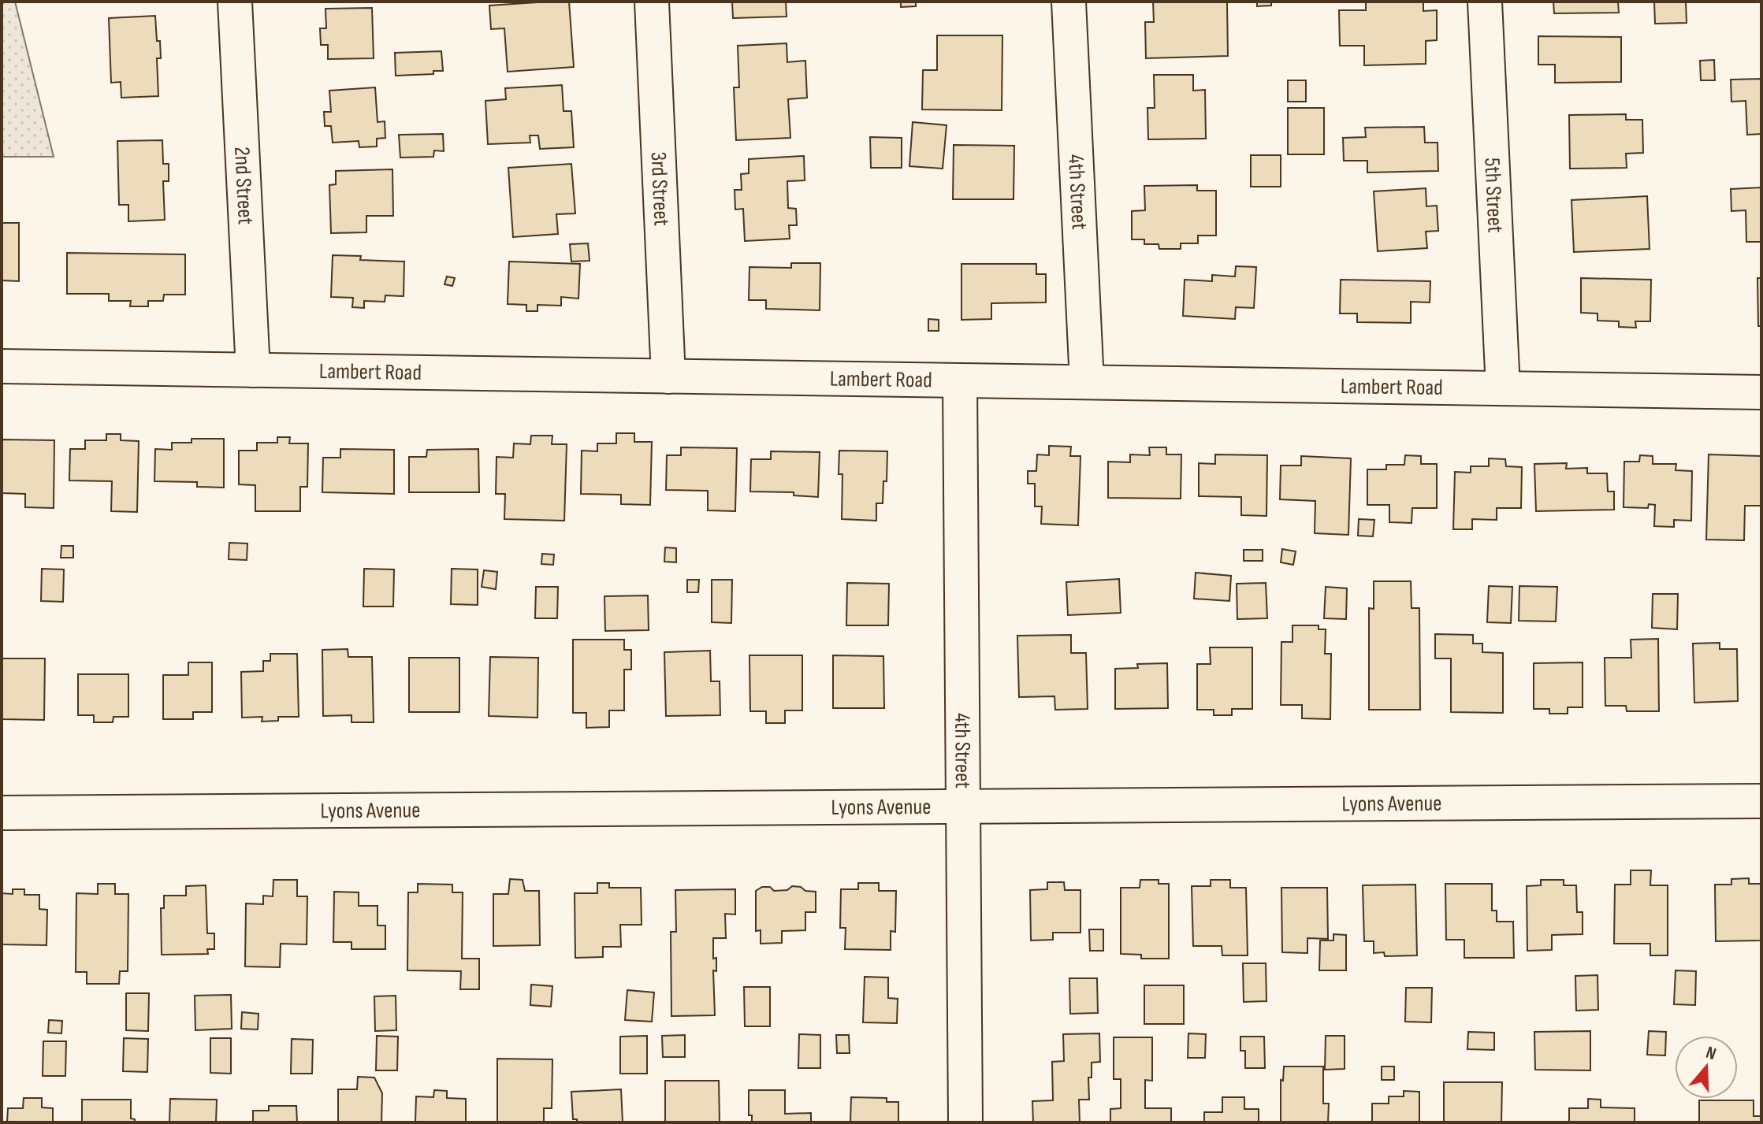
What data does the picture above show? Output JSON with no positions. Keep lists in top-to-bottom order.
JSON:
{
  "streets": {
    "street": [
      "2nd Street",
      "3rd Street",
      "4th Street",
      "5th Street",
      "Lambert Road",
      "Lyons Avenue"
    ]
  },
  "crossings": [
    ["2nd Street", "Lambert Road"],
    ["3rd Street", "Lambert Road"],
    ["4th Street", "Lambert Road"],
    ["4th Street", "Lyons Avenue"],
    ["5th Street", "Lambert Road"]
  ],
  "north": "top"
}
